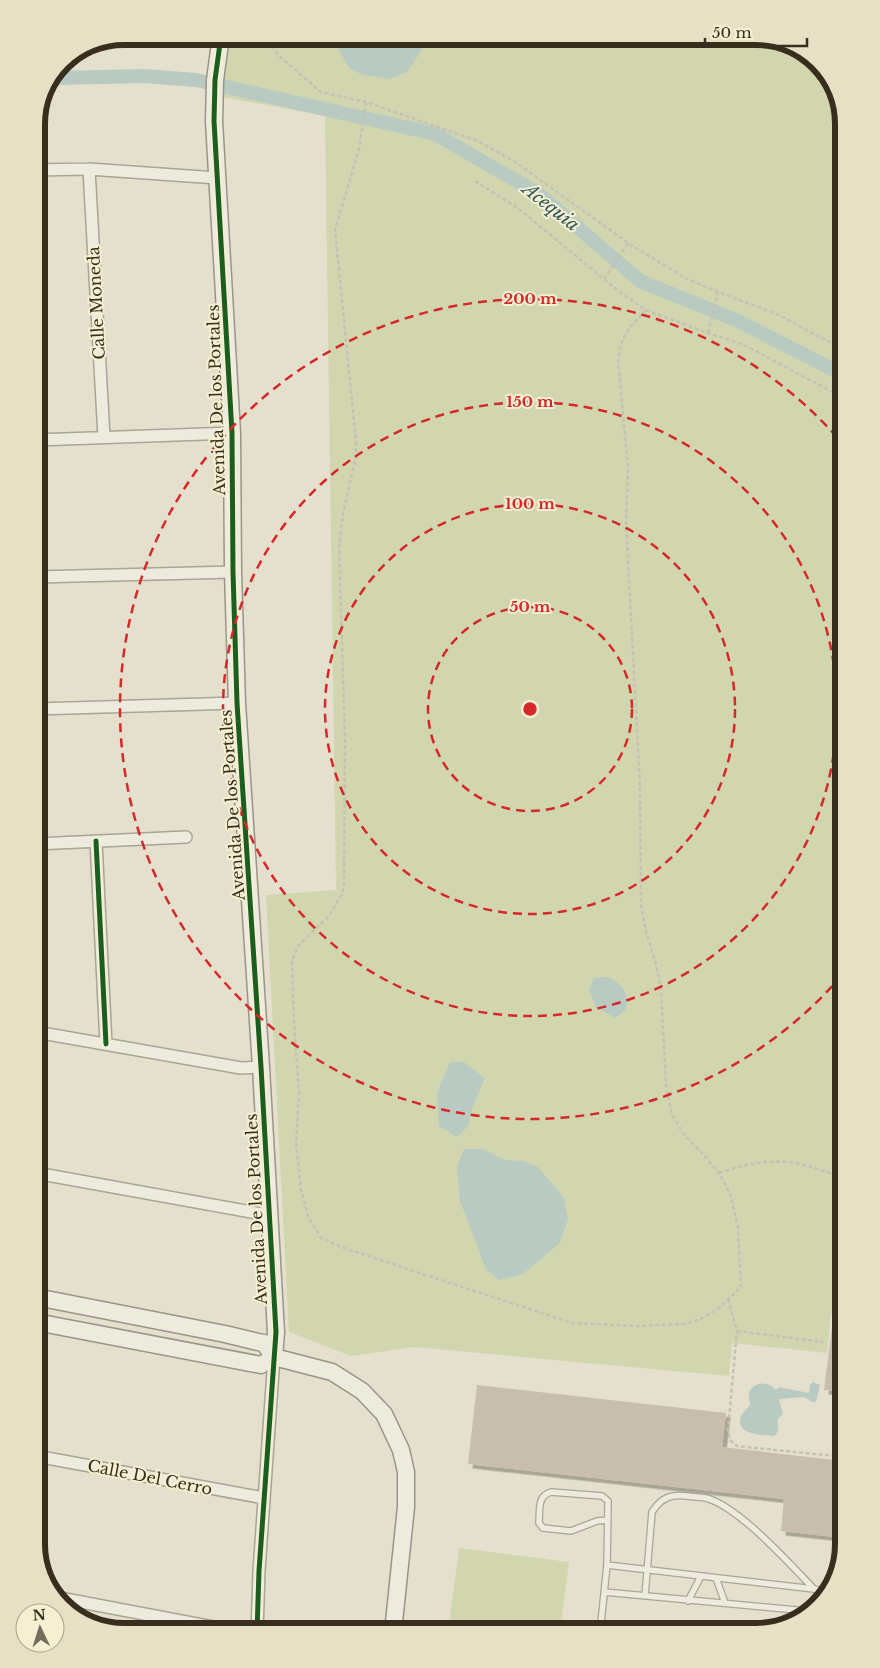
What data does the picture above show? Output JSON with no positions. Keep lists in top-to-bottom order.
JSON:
{
  "streets": {
    "street": ["Calle Moneda", "Avenida De los Portales", "Calle Del Cerro"]
  },
  "crossings": [
    ["Avenida De los Portales", "Calle Del Cerro"]
  ],
  "water": ["Acequia"],
  "scale_bar": "50 m",
  "north": "top",
  "rings": [
    "200 m",
    "150 m",
    "100 m",
    "50 m"
  ]
}
